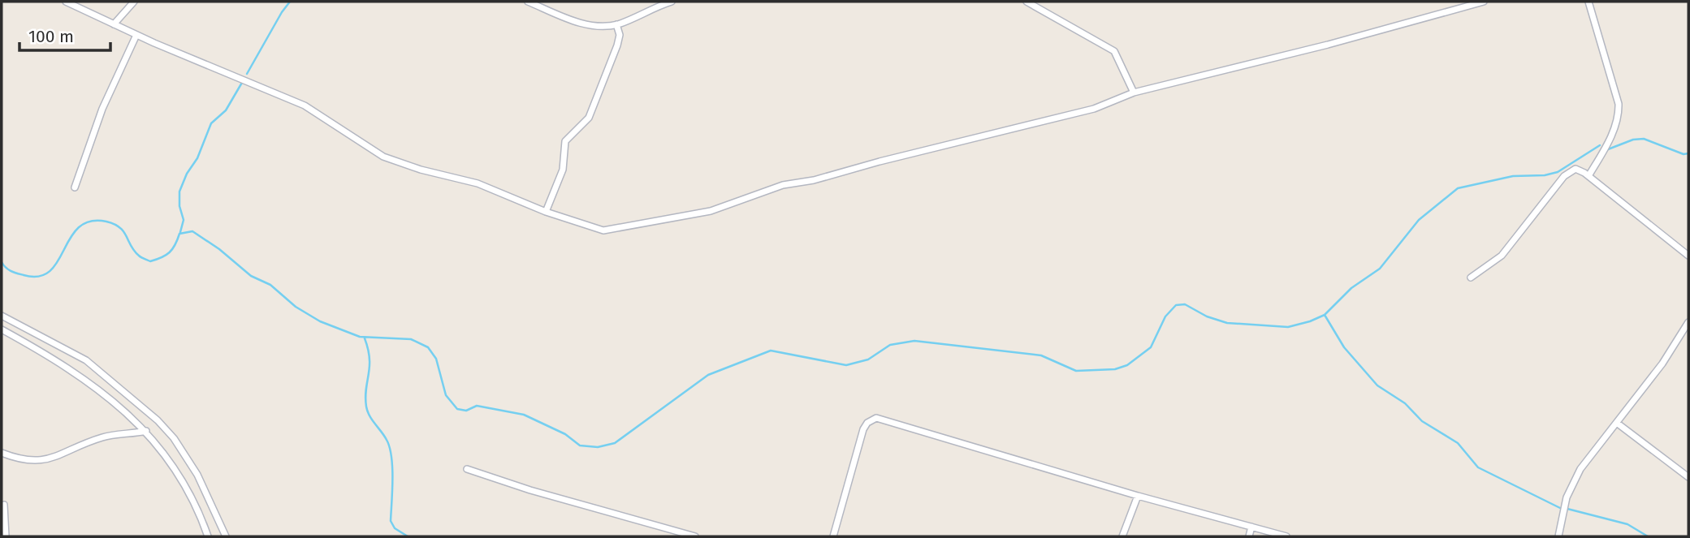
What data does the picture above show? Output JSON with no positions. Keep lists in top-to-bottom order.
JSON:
{
  "scale_bar": "100 m"
}
